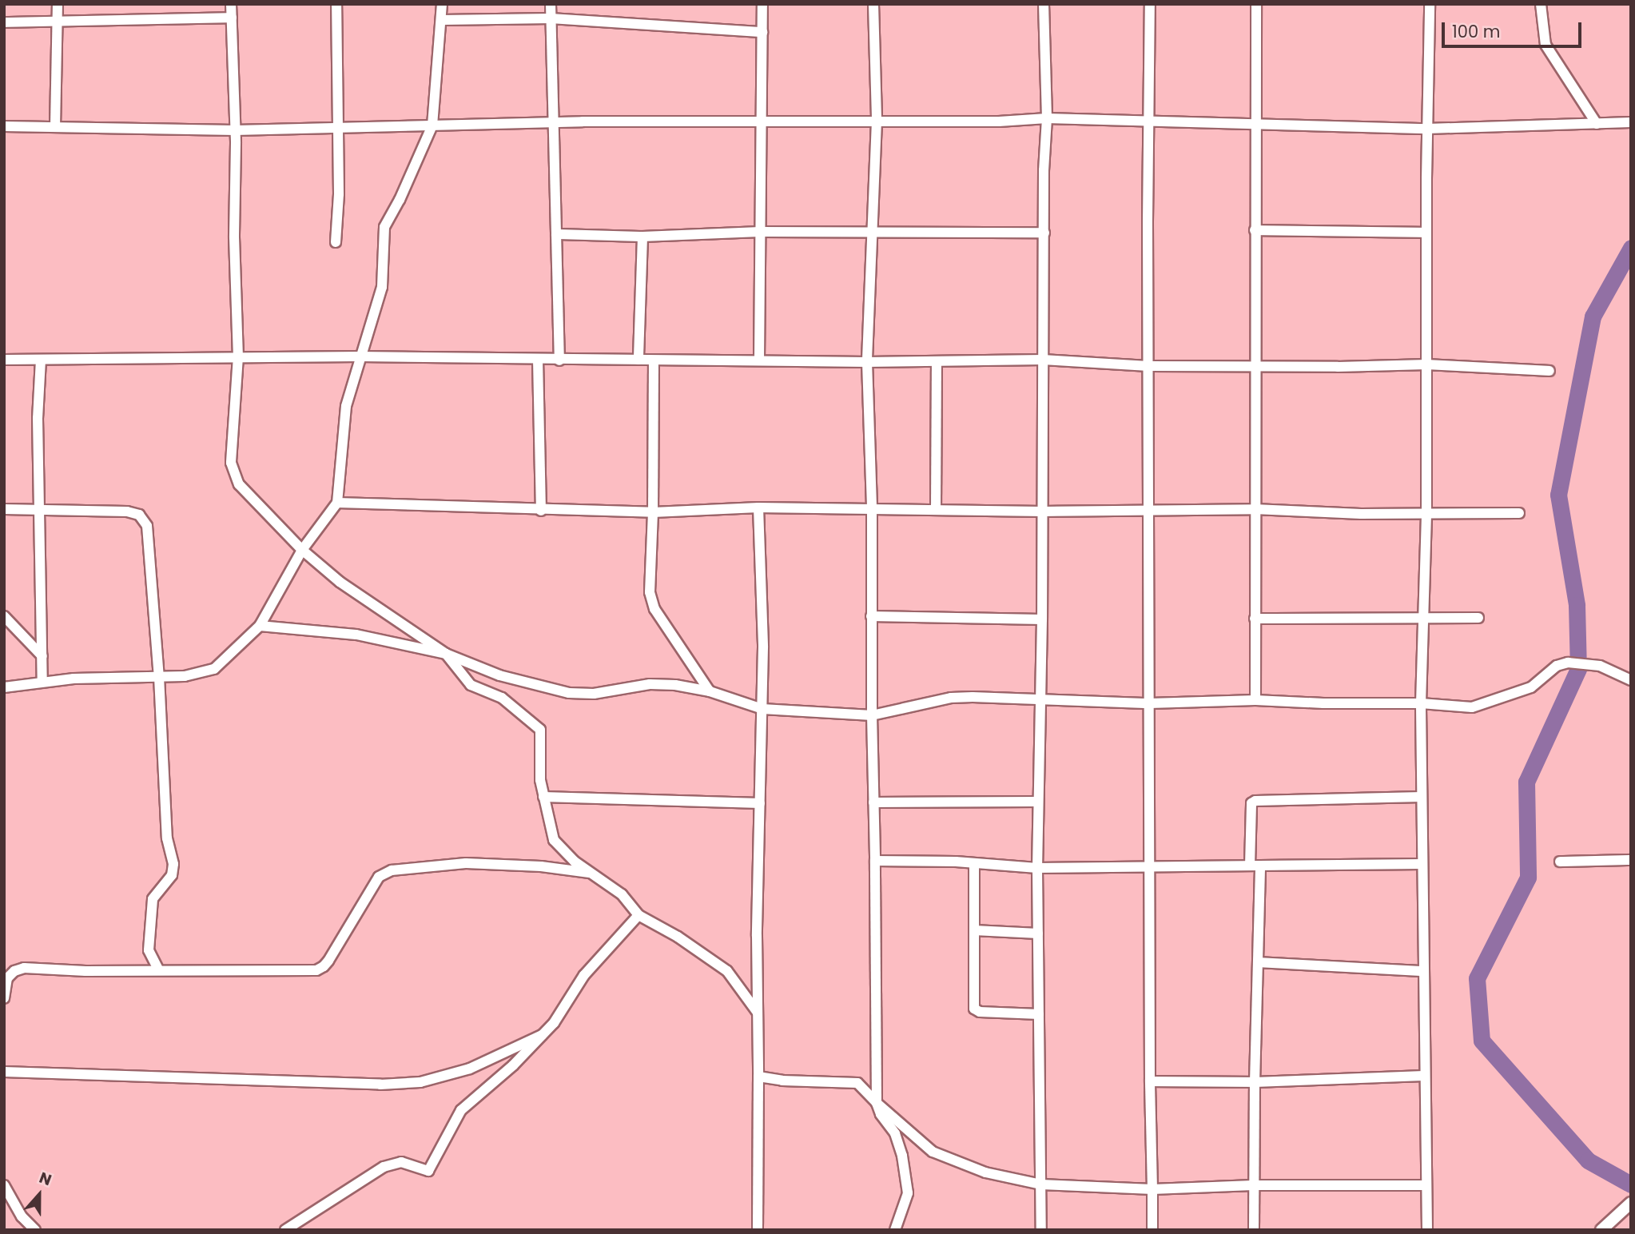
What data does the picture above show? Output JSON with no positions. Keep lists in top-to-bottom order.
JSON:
{
  "scale_bar": "100 m",
  "north": "top"
}
